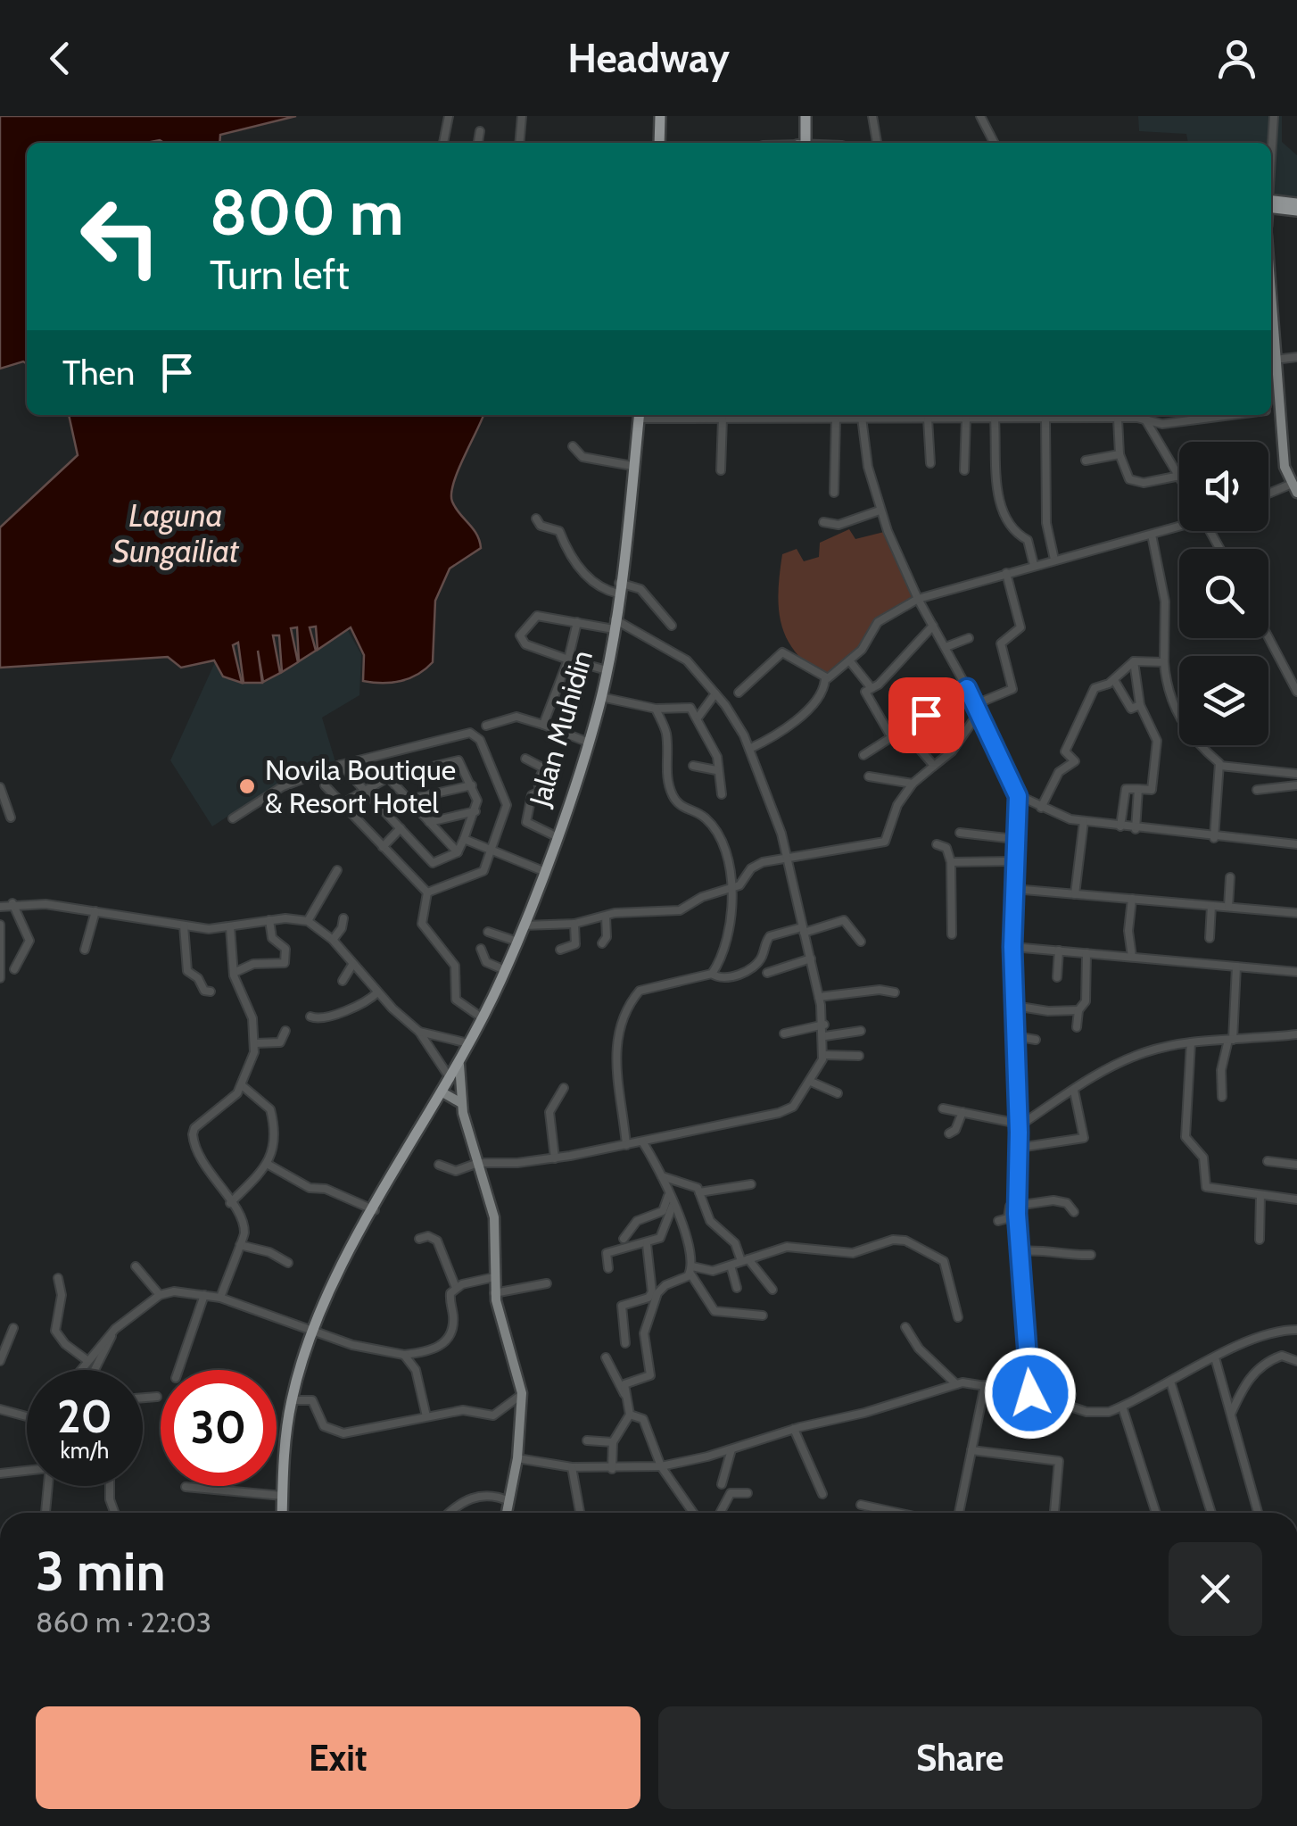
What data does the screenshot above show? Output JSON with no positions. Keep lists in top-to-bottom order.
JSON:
{
  "streets": {
    "highway": ["Jalan Muhidin"]
  },
  "water": ["Laguna Sungailiat"],
  "places": ["Novila Boutique & Resort Hotel"],
  "page": {
    "header": "Headway",
    "turn": ["800 m", "Turn left"],
    "then": "Then",
    "speed": "20 km/h",
    "limit": "30",
    "heading": ["3 min", "860 m · 22:03"],
    "buttons": ["Exit", "Share"]
  }
}
